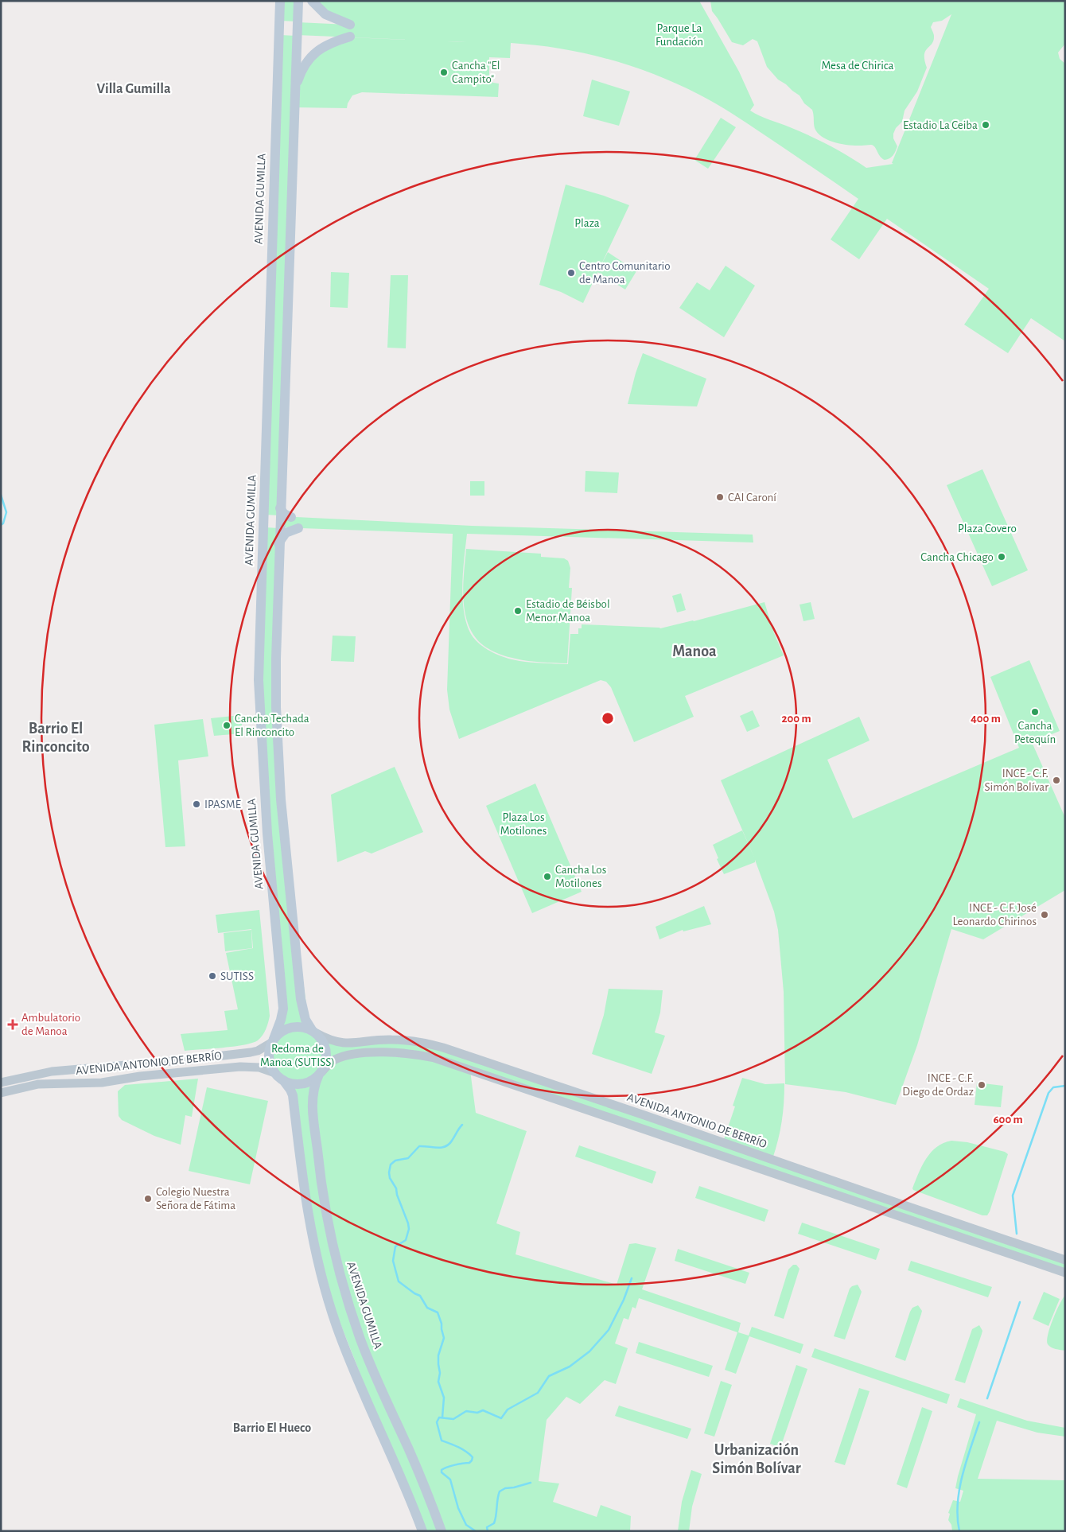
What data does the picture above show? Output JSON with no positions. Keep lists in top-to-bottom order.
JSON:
{
  "streets": {
    "main road": ["AVENIDA GUMILLA"],
    "street": ["AVENIDA ANTONIO DE BERRÍO"]
  },
  "crossings": [
    ["AVENIDA GUMILLA", "AVENIDA ANTONIO DE BERRÍO"]
  ],
  "districts": [
    "Villa Gumilla",
    "Manoa",
    "Barrio El Rinconcito",
    "Barrio El Hueco",
    "Urbanización Simón Bolívar"
  ],
  "parks": [
    "Parque La Fundación",
    "Mesa de Chirica",
    "Plaza",
    "Plaza Covero",
    "Plaza Los Motilones",
    "Redoma de Manoa (SUTISS)"
  ],
  "places": {
    "other": [
      "Cancha \"El Campito\"",
      "Estadio La Ceiba",
      "Centro Comunitario de Manoa",
      "CAI Caroní",
      "Cancha Chicago",
      "Estadio de Béisbol Menor Manoa",
      "Cancha Petequín",
      "Cancha Techada El Rinconcito",
      "INCE - C.F. Simón Bolívar",
      "IPASME",
      "Cancha Los Motilones",
      "INCE - C.F. José Leonardo Chirinos",
      "SUTISS",
      "INCE - C.F. Diego de Ordaz",
      "Colegio Nuestra Señora de Fátima"
    ],
    "health": ["Ambulatorio de Manoa"]
  },
  "rings": ["200 m", "400 m", "600 m"]
}
